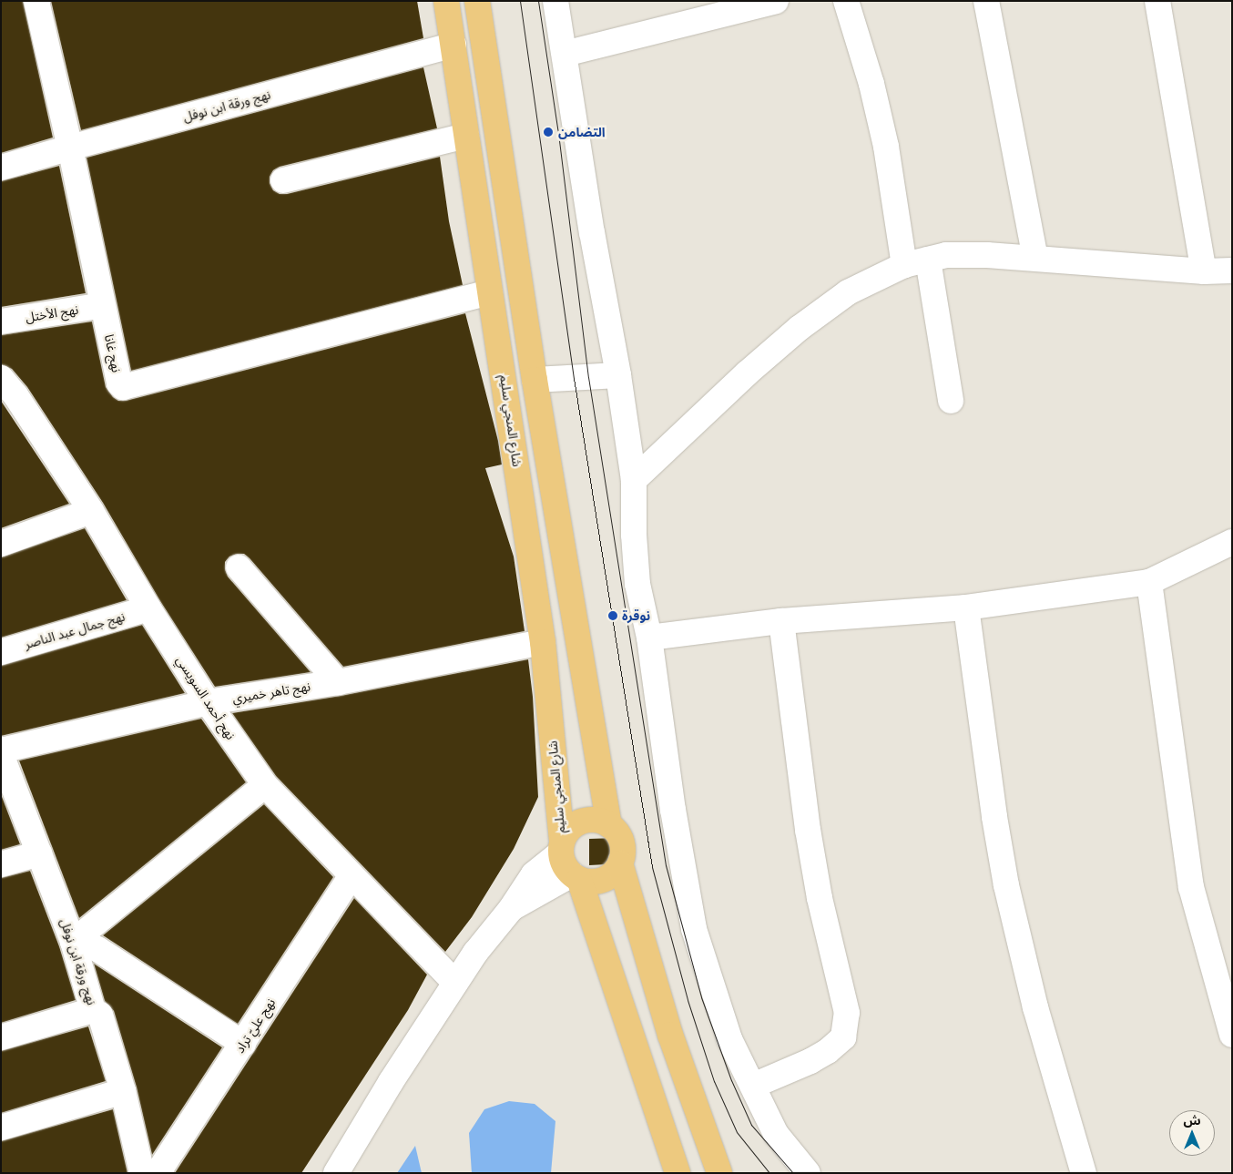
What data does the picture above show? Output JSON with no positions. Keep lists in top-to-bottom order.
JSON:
{
  "streets": {
    "main road": ["شارع المنجي سليم"],
    "street": [
      "نهج ورقة ابن نوفل",
      "نهج الأختل",
      "نهج غانا",
      "نهج جمال عبد الناصر",
      "نهج تاهر خميري",
      "نهج أحمد السويسي",
      "نهج عليّ تراد"
    ]
  },
  "crossings": [
    ["نهج ورقة ابن نوفل", "نهج غانا"],
    ["نهج ورقة ابن نوفل", "شارع المنجي سليم"],
    ["نهج ورقة ابن نوفل", "نهج تاهر خميري"],
    ["نهج الأختل", "نهج غانا"],
    ["نهج غانا", "شارع المنجي سليم"],
    ["شارع المنجي سليم", "نهج تاهر خميري"],
    ["نهج جمال عبد الناصر", "نهج أحمد السويسي"],
    ["نهج تاهر خميري", "نهج أحمد السويسي"],
    ["نهج أحمد السويسي", "نهج عليّ تراد"]
  ],
  "places": ["التضامن", "نوقرة"],
  "north": "top"
}
